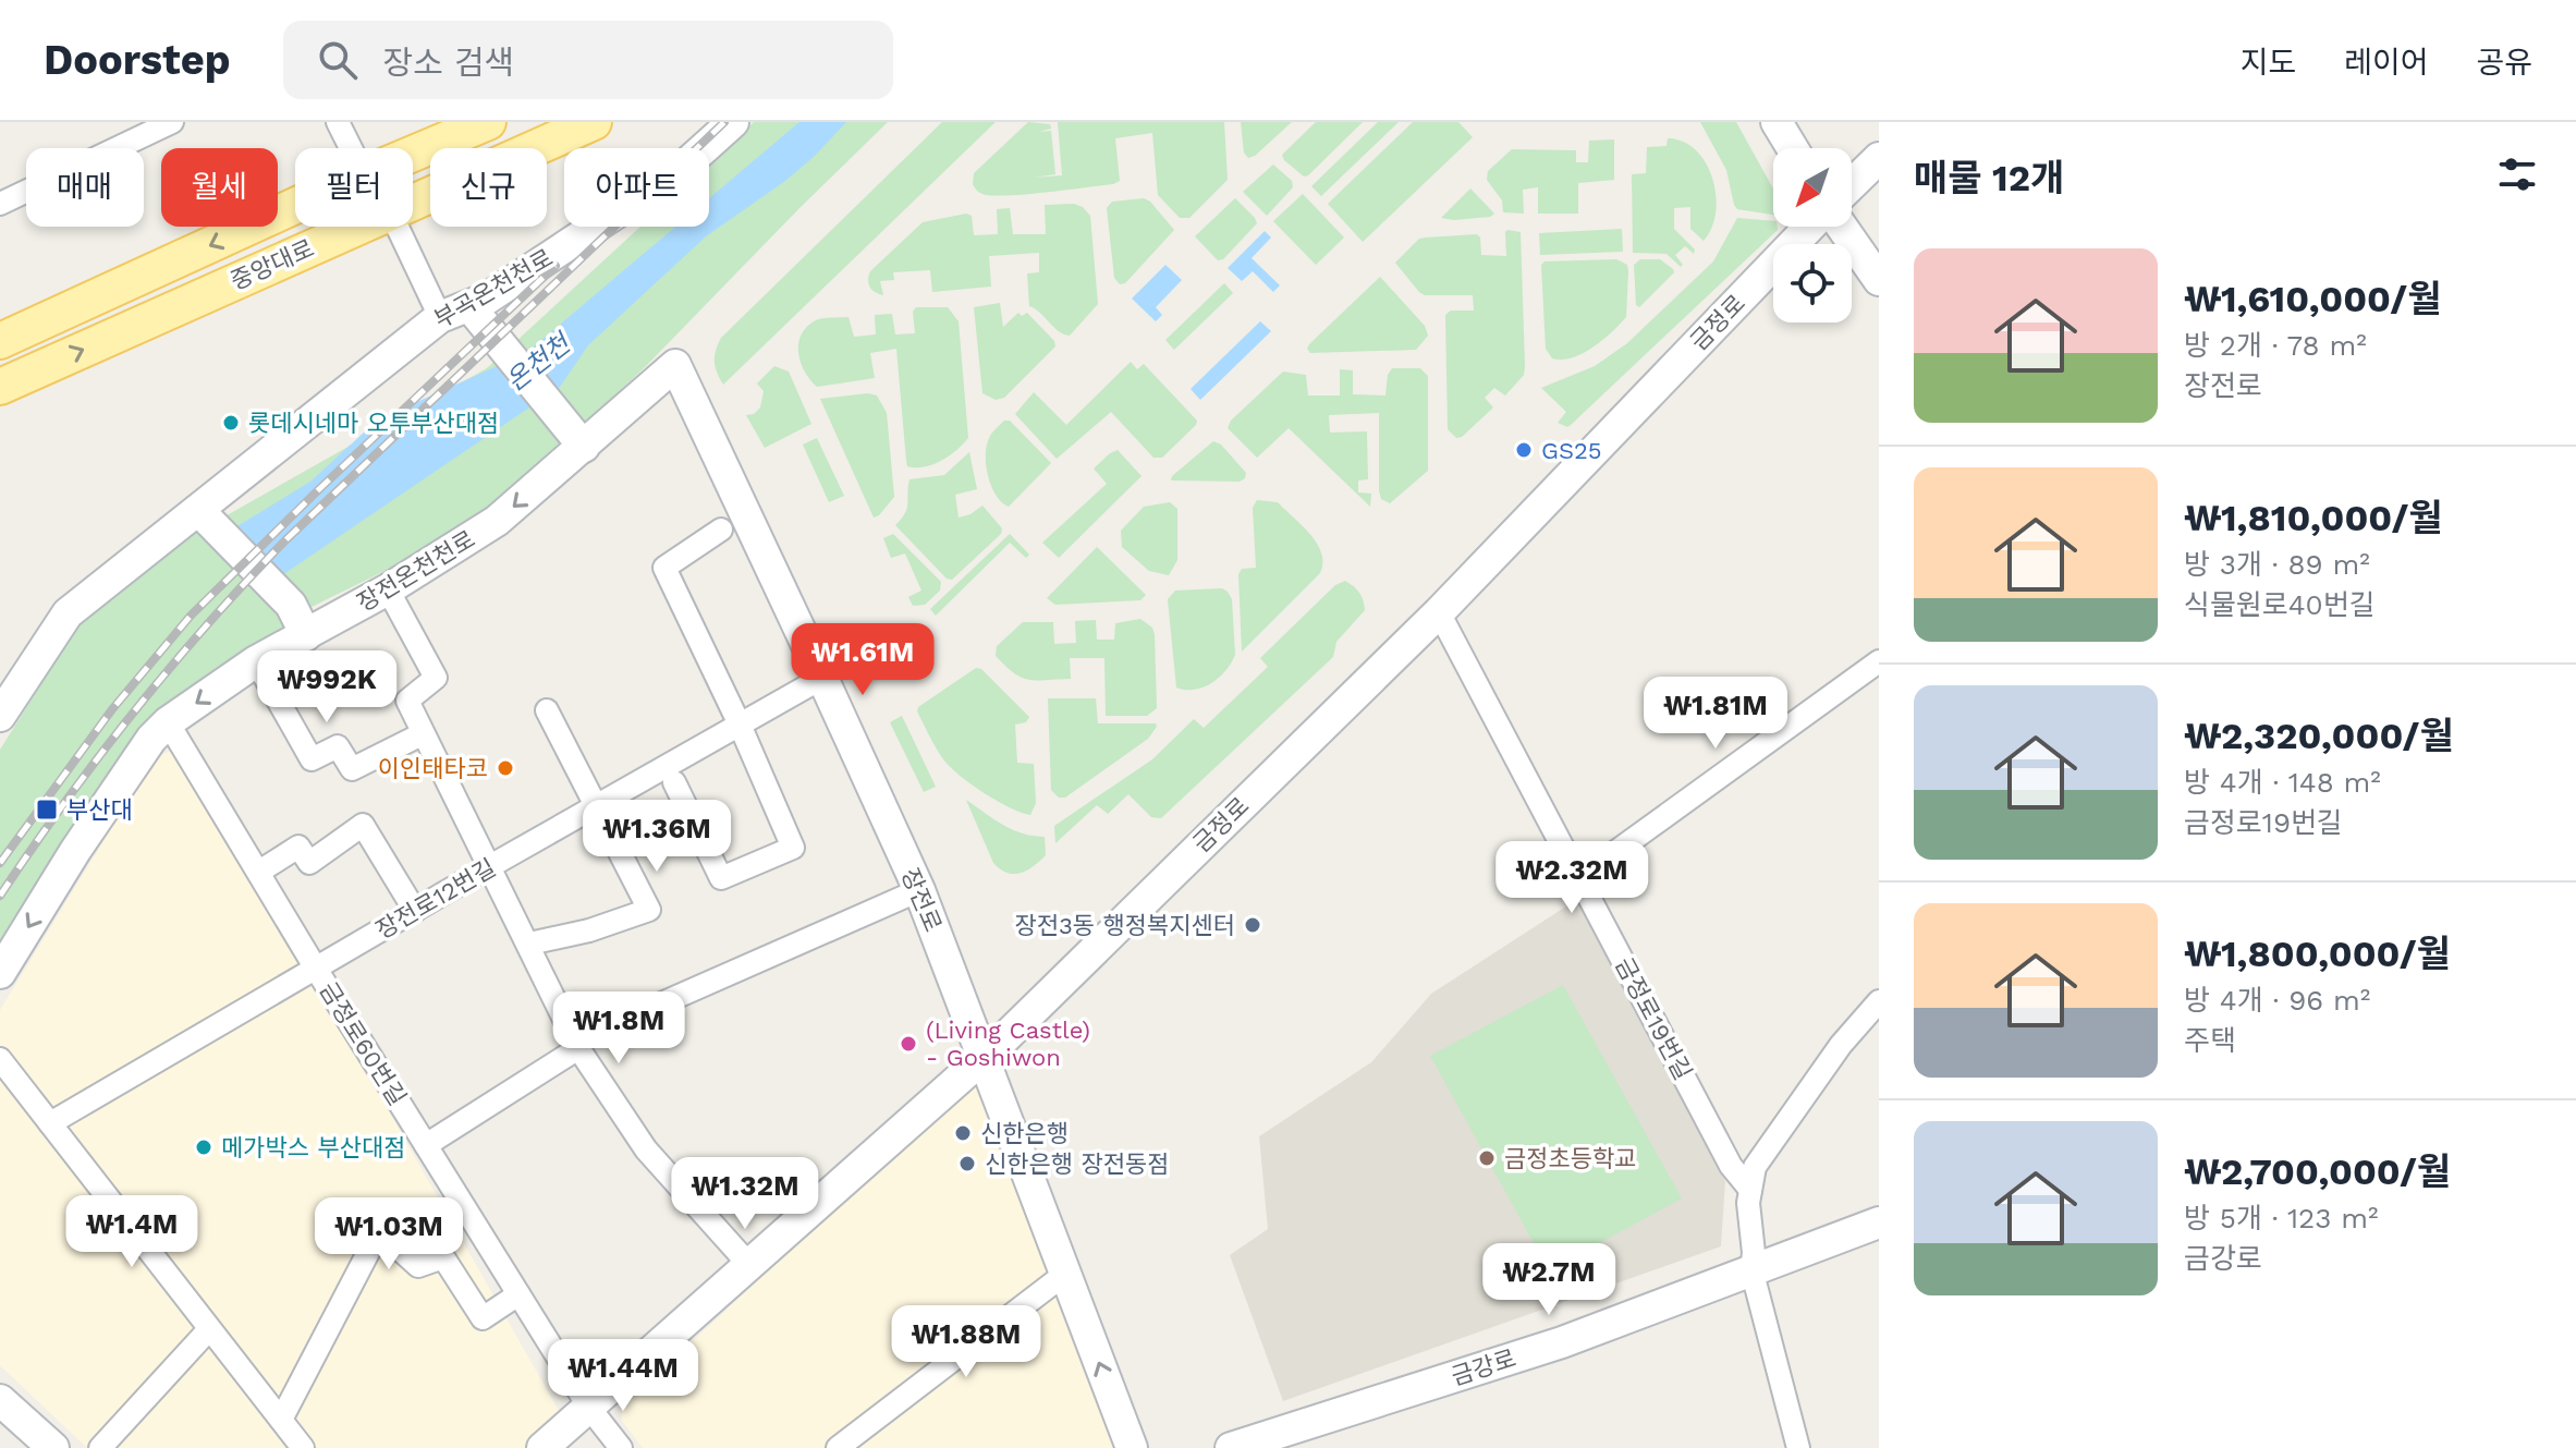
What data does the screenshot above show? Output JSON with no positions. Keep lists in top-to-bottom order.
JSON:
{
  "streets": {
    "main road": [
      "중앙대로",
      "부곡온천천로",
      "금정로",
      "장전온천천로",
      "장전로",
      "금강로"
    ],
    "street": ["장전로12번길", "금정로19번길", "금정로60번길"]
  },
  "crossings": [
    ["금정로", "장전로"],
    ["금정로", "금정로19번길"],
    ["금정로", "금정로60번길"],
    ["장전온천천로", "장전로"],
    ["장전온천천로", "금정로60번길"],
    ["장전로12번길", "장전로"],
    ["장전로12번길", "금정로60번길"]
  ],
  "one_way": ["장전온천천로"],
  "water": ["온천천"],
  "places": {
    "other": [
      "롯데시네마 오투부산대점",
      "GS25",
      "이인태타코",
      "장전3동 행정복지센터",
      "(Living Castle) - Goshiwon",
      "신한은행",
      "메가박스 부산대점",
      "금정초등학교",
      "신한은행 장전동점"
    ],
    "transit": ["부산대"]
  },
  "north": "bottom left",
  "page": {
    "header": "Doorstep",
    "search": "장소 검색",
    "nav": ["지도", "레이어", "공유"],
    "heading": "매물 12개",
    "chip": [
      "매매",
      "월세",
      "필터",
      "신규",
      "아파트"
    ],
    "list": [
      {
        "name": "₩1,610,000/월",
        "note": "방 2개 · 78 m² · 장전로"
      },
      {
        "name": "₩1,810,000/월",
        "note": "방 3개 · 89 m² · 식물원로40번길"
      },
      {
        "name": "₩2,320,000/월",
        "note": "방 4개 · 148 m² · 금정로19번길"
      },
      {
        "name": "₩1,800,000/월",
        "note": "방 4개 · 96 m² · 주택"
      },
      {
        "name": "₩2,700,000/월",
        "note": "방 5개 · 123 m² · 금강로"
      }
    ],
    "price": [
      "₩1.61M",
      "₩992K",
      "₩1.81M",
      "₩1.36M",
      "₩2.32M",
      "₩1.8M",
      "₩1.32M",
      "₩1.4M",
      "₩1.03M",
      "₩2.7M",
      "₩1.88M",
      "₩1.44M"
    ]
  }
}
